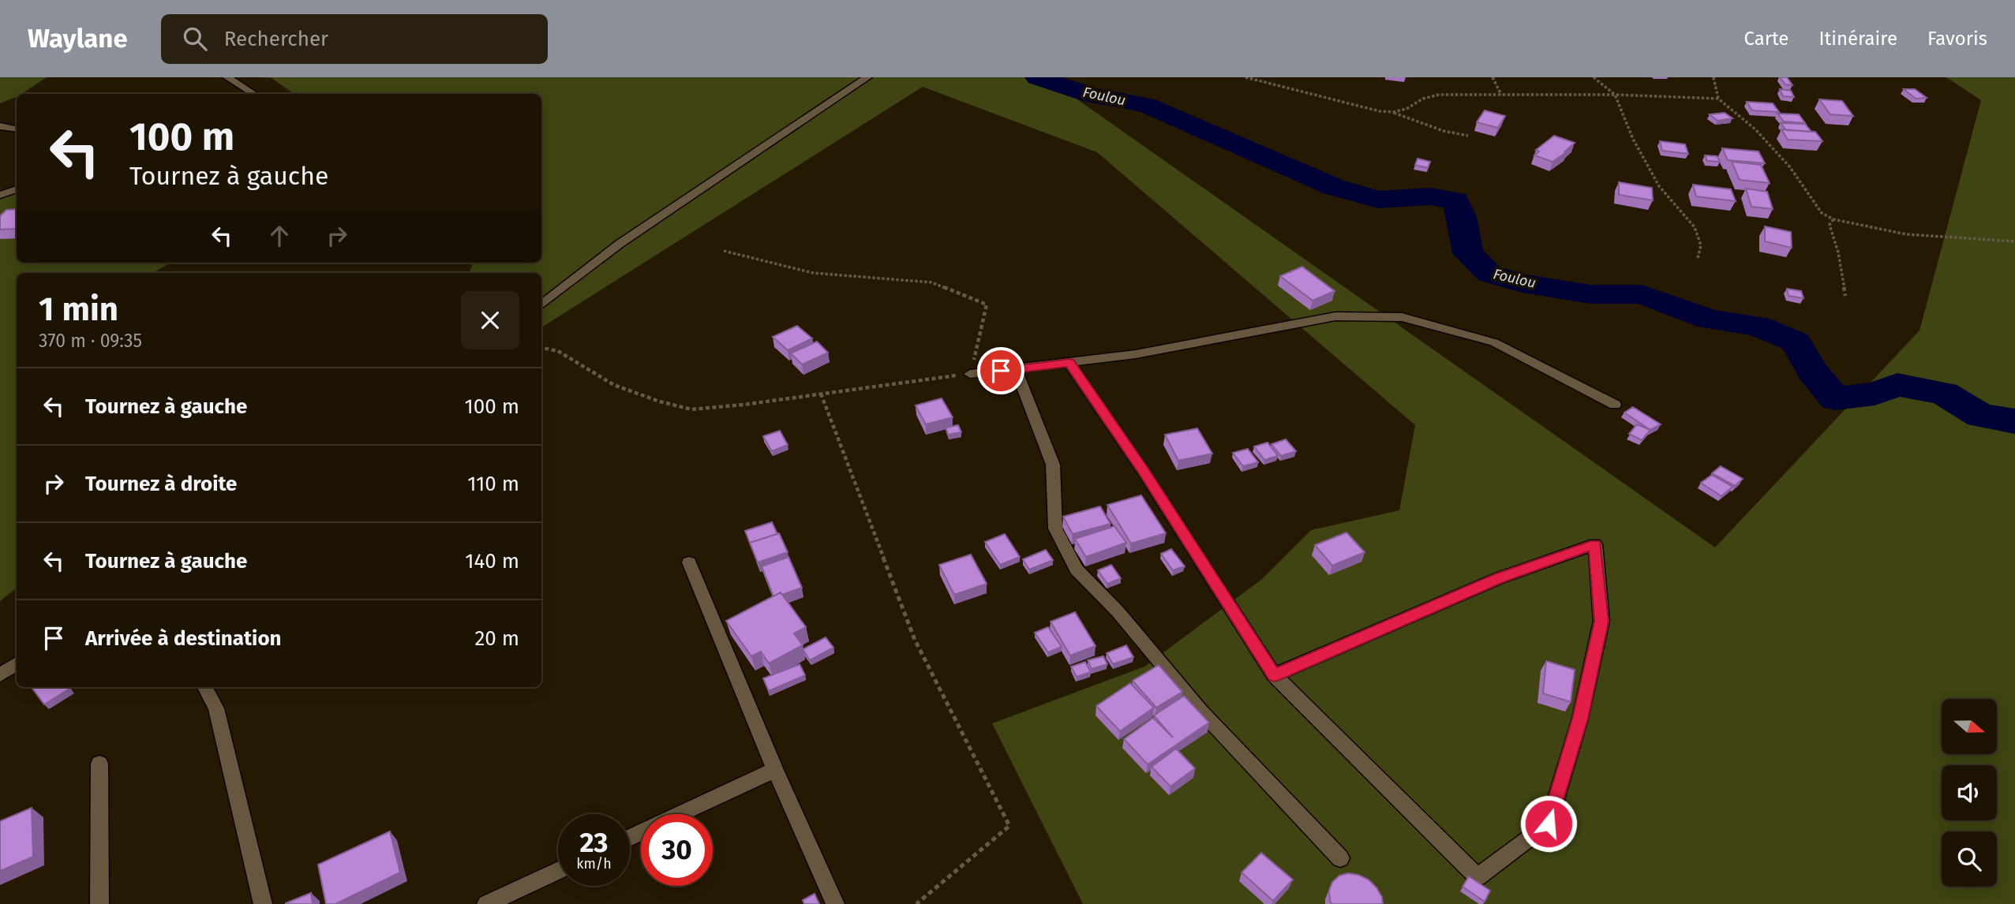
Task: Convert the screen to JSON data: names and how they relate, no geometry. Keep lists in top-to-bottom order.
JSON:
{
  "water": ["Foulou"],
  "north": "right",
  "page": {
    "header": "Waylane",
    "search": "Rechercher",
    "nav": ["Carte", "Itinéraire", "Favoris"],
    "turn": ["100 m", "Tournez à gauche"],
    "heading": ["1 min", "370 m · 09:35"],
    "list": [
      {
        "name": "Tournez à gauche",
        "value": "100 m"
      },
      {
        "name": "Tournez à droite",
        "value": "110 m"
      },
      {
        "name": "Tournez à gauche",
        "value": "140 m"
      },
      {
        "name": "Arrivée à destination",
        "value": "20 m"
      }
    ],
    "speed": "23 km/h",
    "limit": "30"
  }
}
